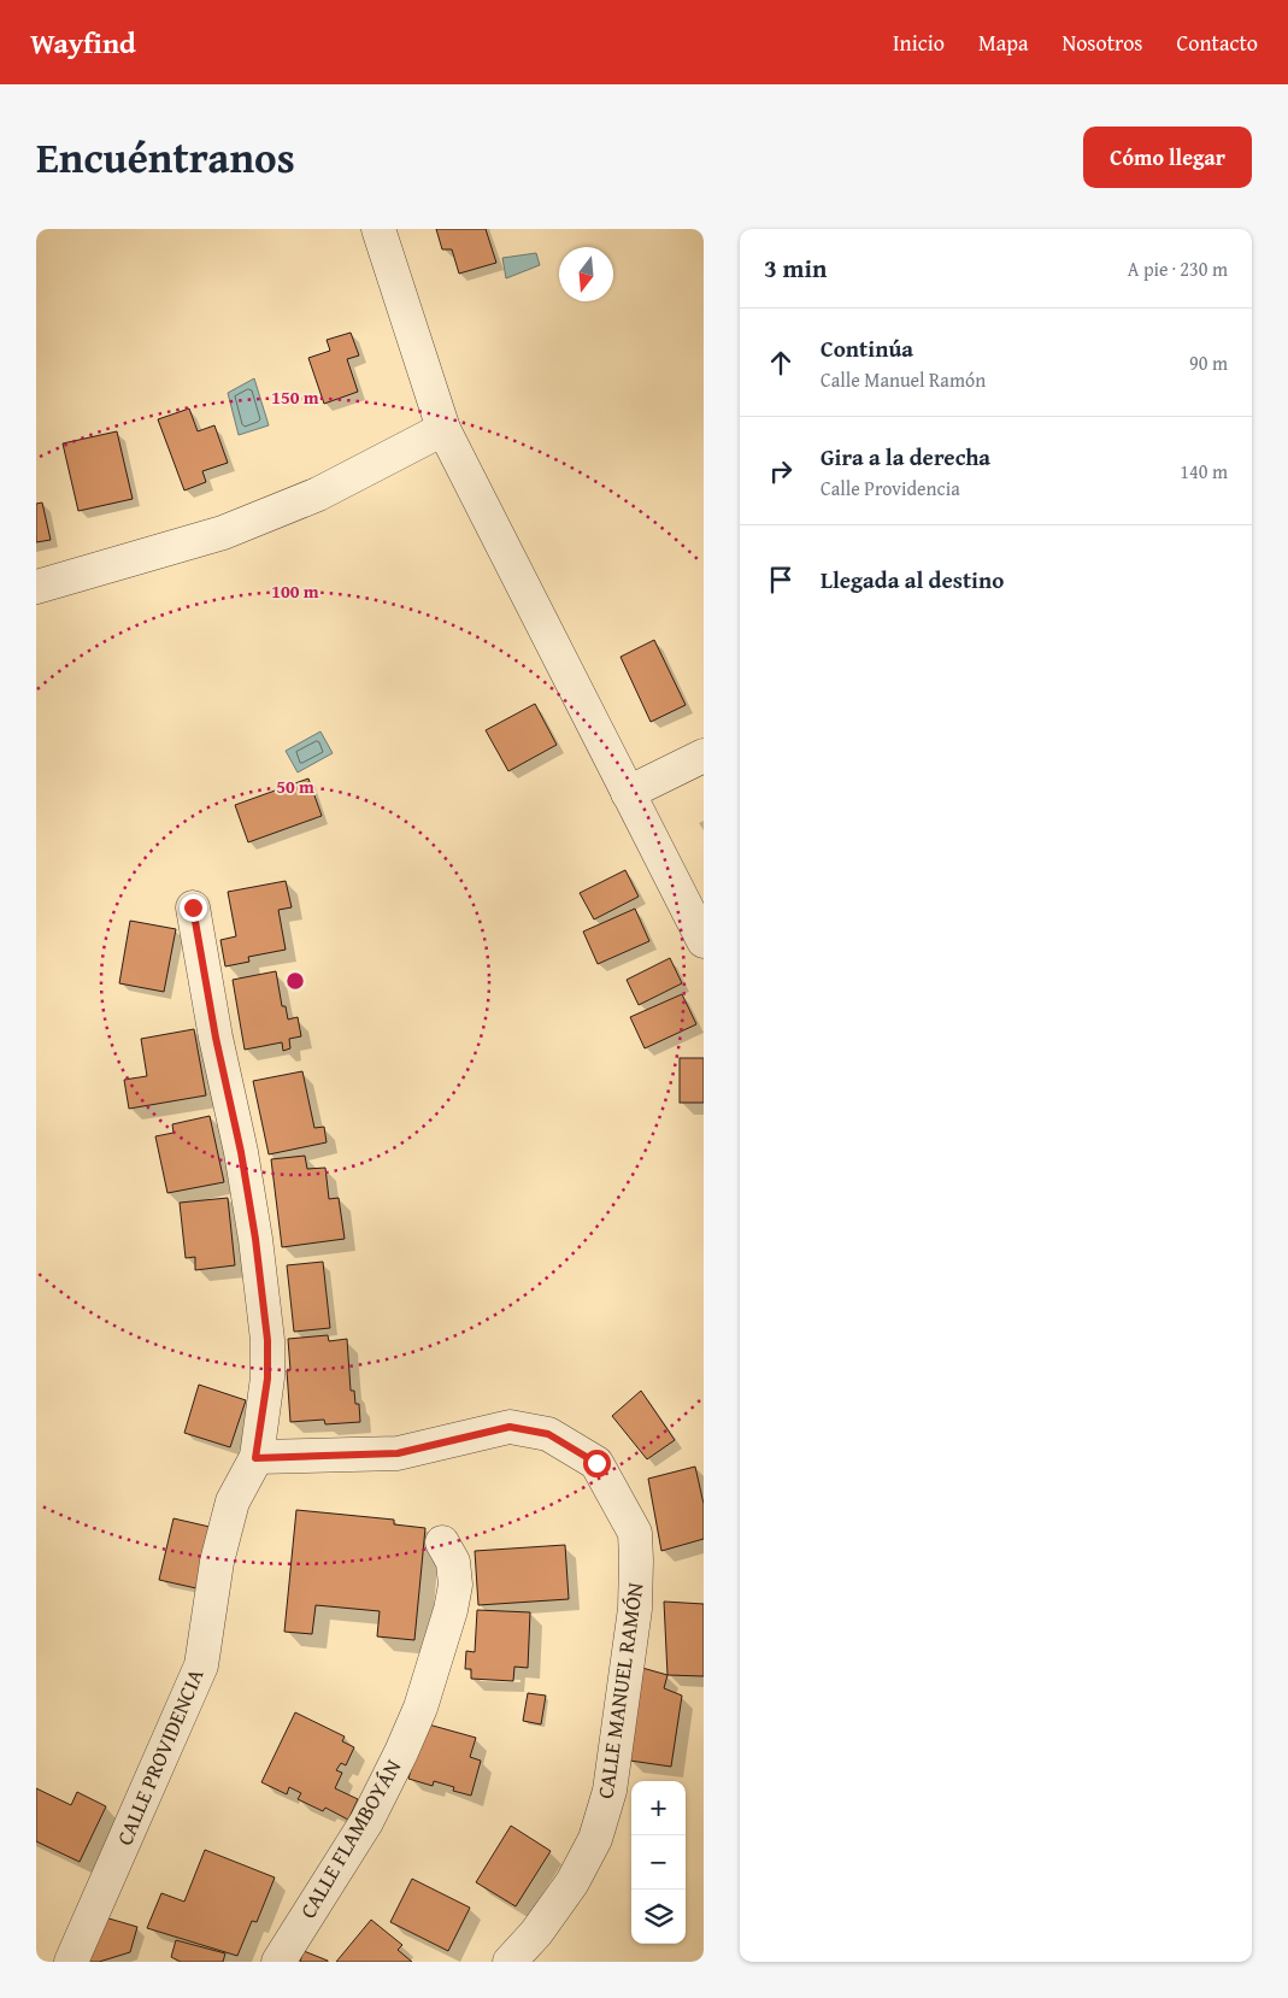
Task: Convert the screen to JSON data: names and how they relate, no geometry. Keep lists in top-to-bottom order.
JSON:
{
  "streets": {
    "street": ["CALLE MANUEL RAMÓN", "CALLE PROVIDENCIA", "CALLE FLAMBOYÁN"]
  },
  "crossings": [
    ["CALLE MANUEL RAMÓN", "CALLE PROVIDENCIA"]
  ],
  "north": "bottom",
  "page": {
    "header": "Wayfind",
    "nav": [
      "Inicio",
      "Mapa",
      "Nosotros",
      "Contacto"
    ],
    "title": "Encuéntranos",
    "buttons": "Cómo llegar",
    "heading": ["3 min", "A pie · 230 m"],
    "list": [
      ["Continúa", "Calle Manuel Ramón", "90 m"],
      ["Gira a la derecha", "Calle Providencia", "140 m"],
      "Llegada al destino"
    ],
    "map_buttons": ["+", "−"]
  },
  "rings": ["150 m", "100 m", "50 m"]
}
